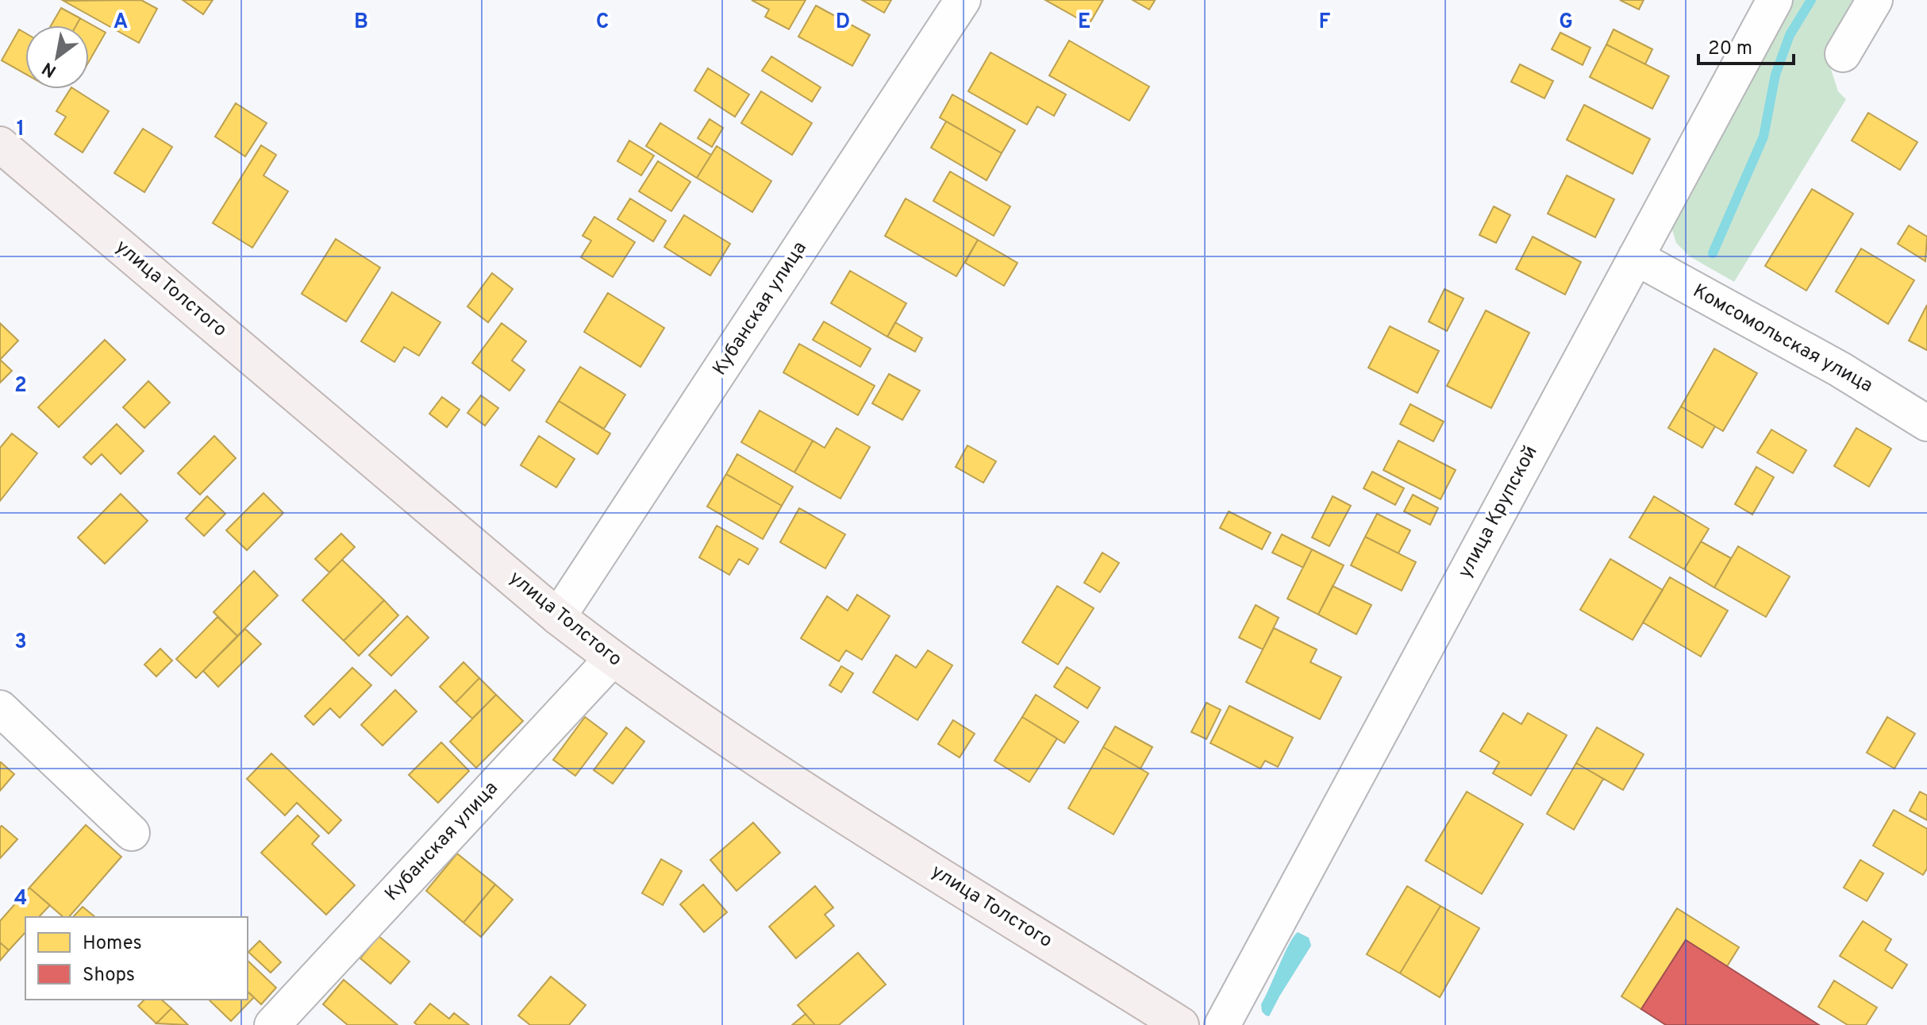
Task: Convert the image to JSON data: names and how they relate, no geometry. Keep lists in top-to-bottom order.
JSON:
{
  "streets": {
    "main road": ["улица Толстого"],
    "street": ["Кубанская улица", "Комсомольская улица", "улица Крупской"]
  },
  "crossings": [
    ["улица Толстого", "Кубанская улица"],
    ["Комсомольская улица", "улица Крупской"]
  ],
  "legend": ["Homes", "Shops"],
  "scale_bar": "20 m",
  "north": "bottom left",
  "grid": {
    "columns": [
      "A",
      "B",
      "C",
      "D",
      "E",
      "F",
      "G"
    ],
    "rows": [
      "1",
      "2",
      "3",
      "4"
    ]
  }
}
